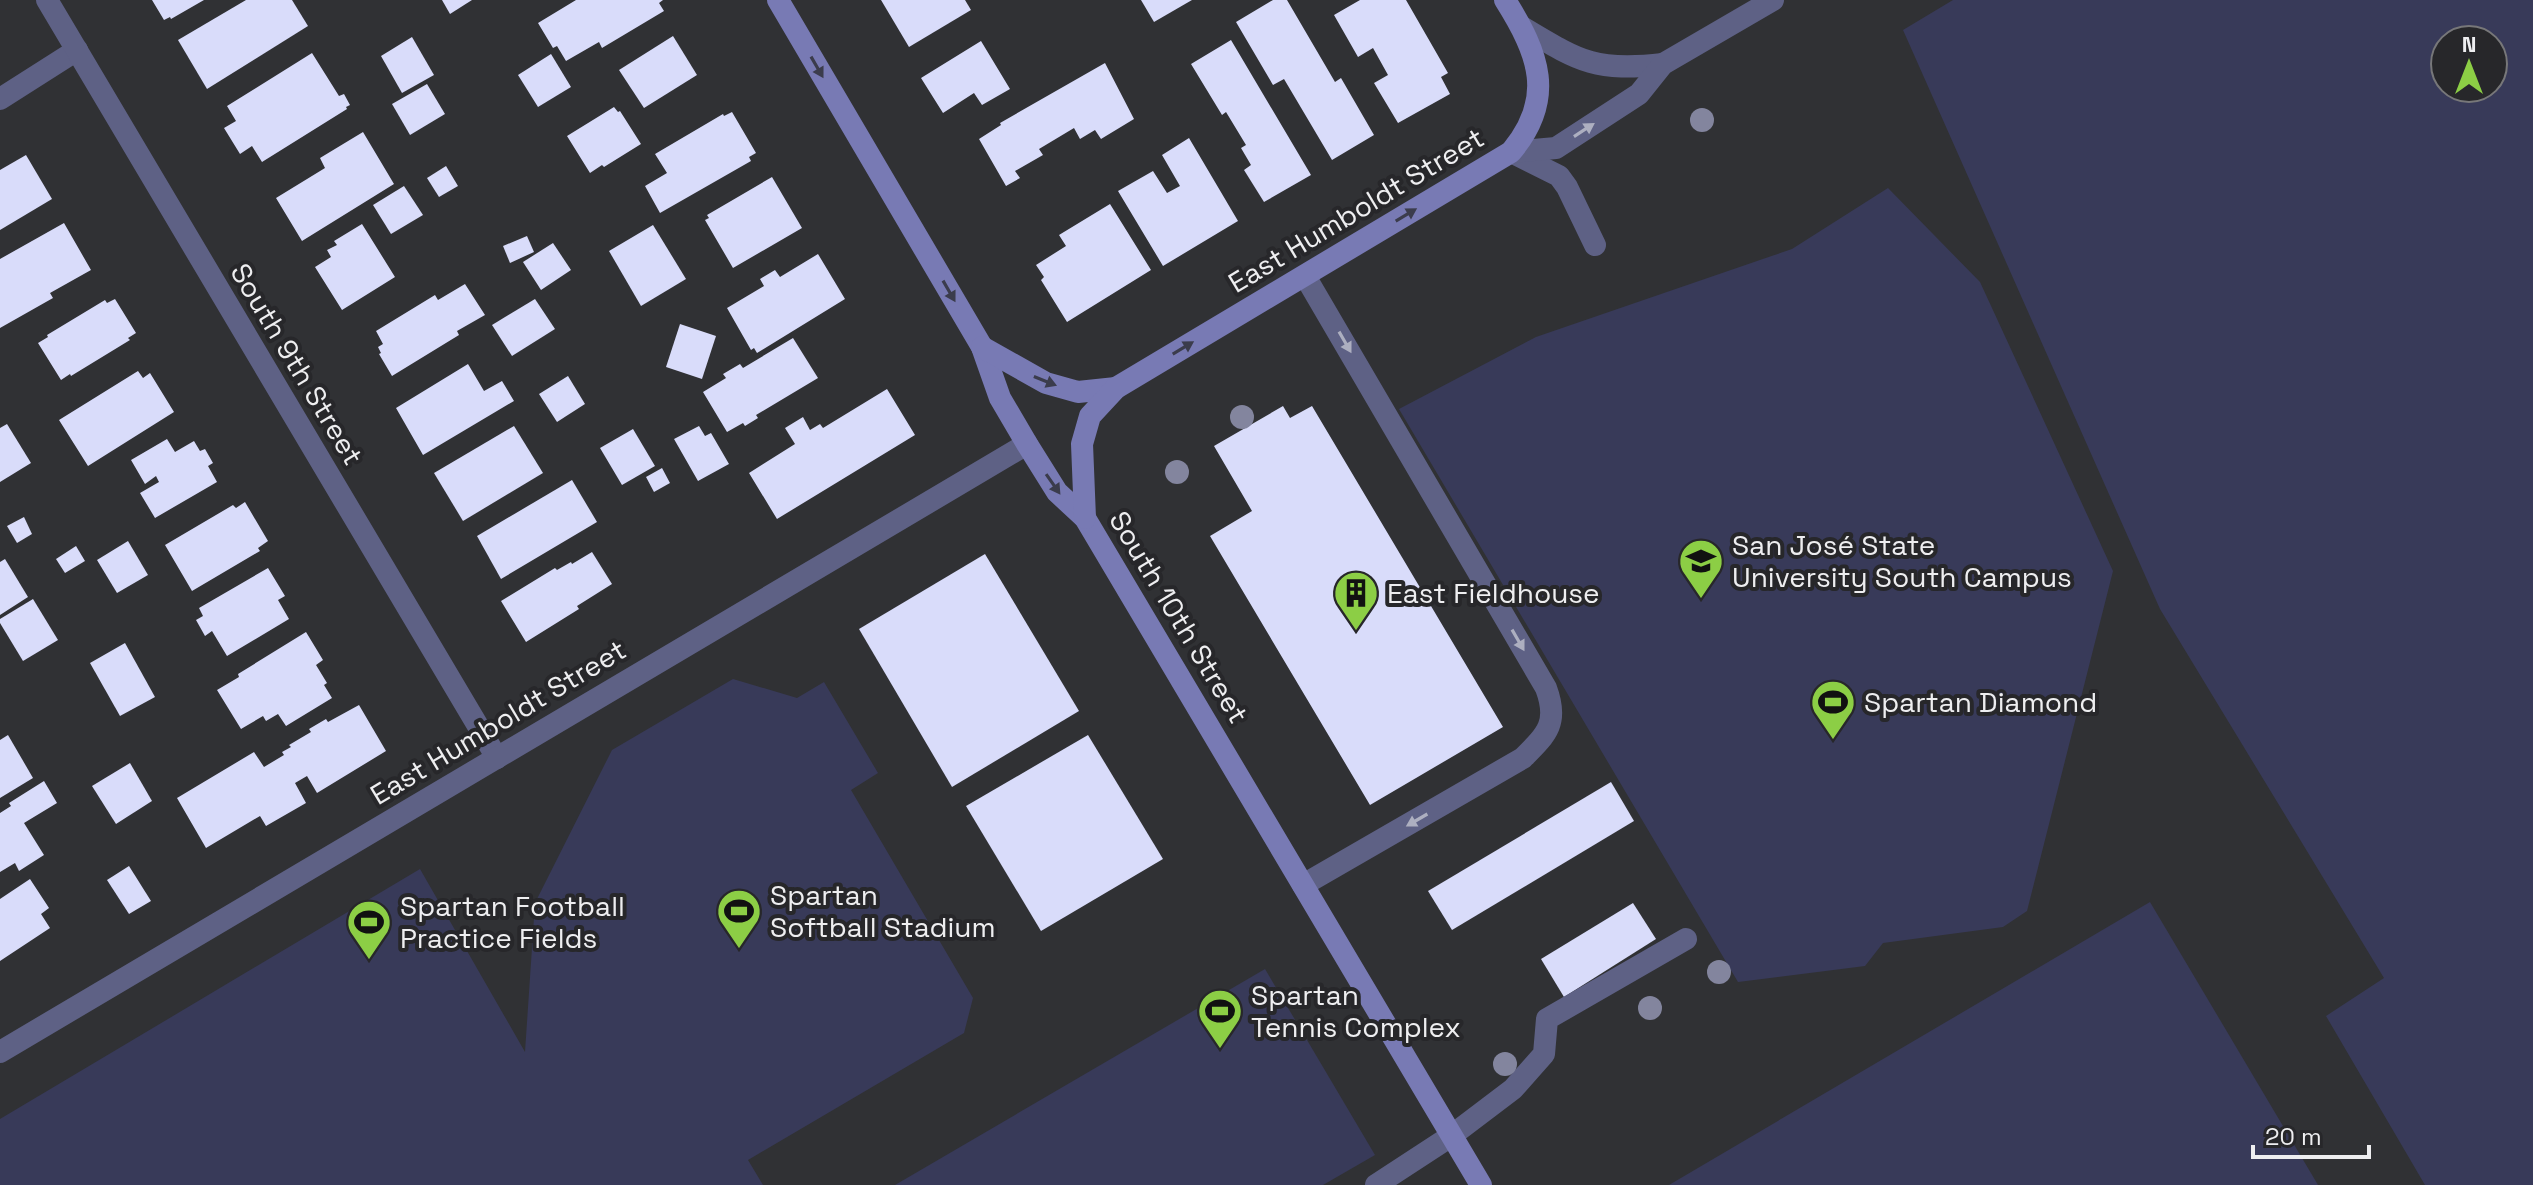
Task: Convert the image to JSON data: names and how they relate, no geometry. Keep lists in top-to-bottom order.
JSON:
{
  "streets": {
    "main road": ["East Humboldt Street", "South 10th Street"],
    "street": ["South 9th Street"]
  },
  "crossings": [
    ["East Humboldt Street", "South 9th Street"],
    ["East Humboldt Street", "South 10th Street"]
  ],
  "one_way": ["South 10th Street"],
  "places": {
    "school or university": ["San José State University South Campus"],
    "building": ["East Fieldhouse"],
    "sports": [
      "Spartan Diamond",
      "Spartan Softball Stadium",
      "Spartan Football Practice Fields",
      "Spartan Tennis Complex"
    ]
  },
  "scale_bar": "20 m",
  "north": "top"
}
